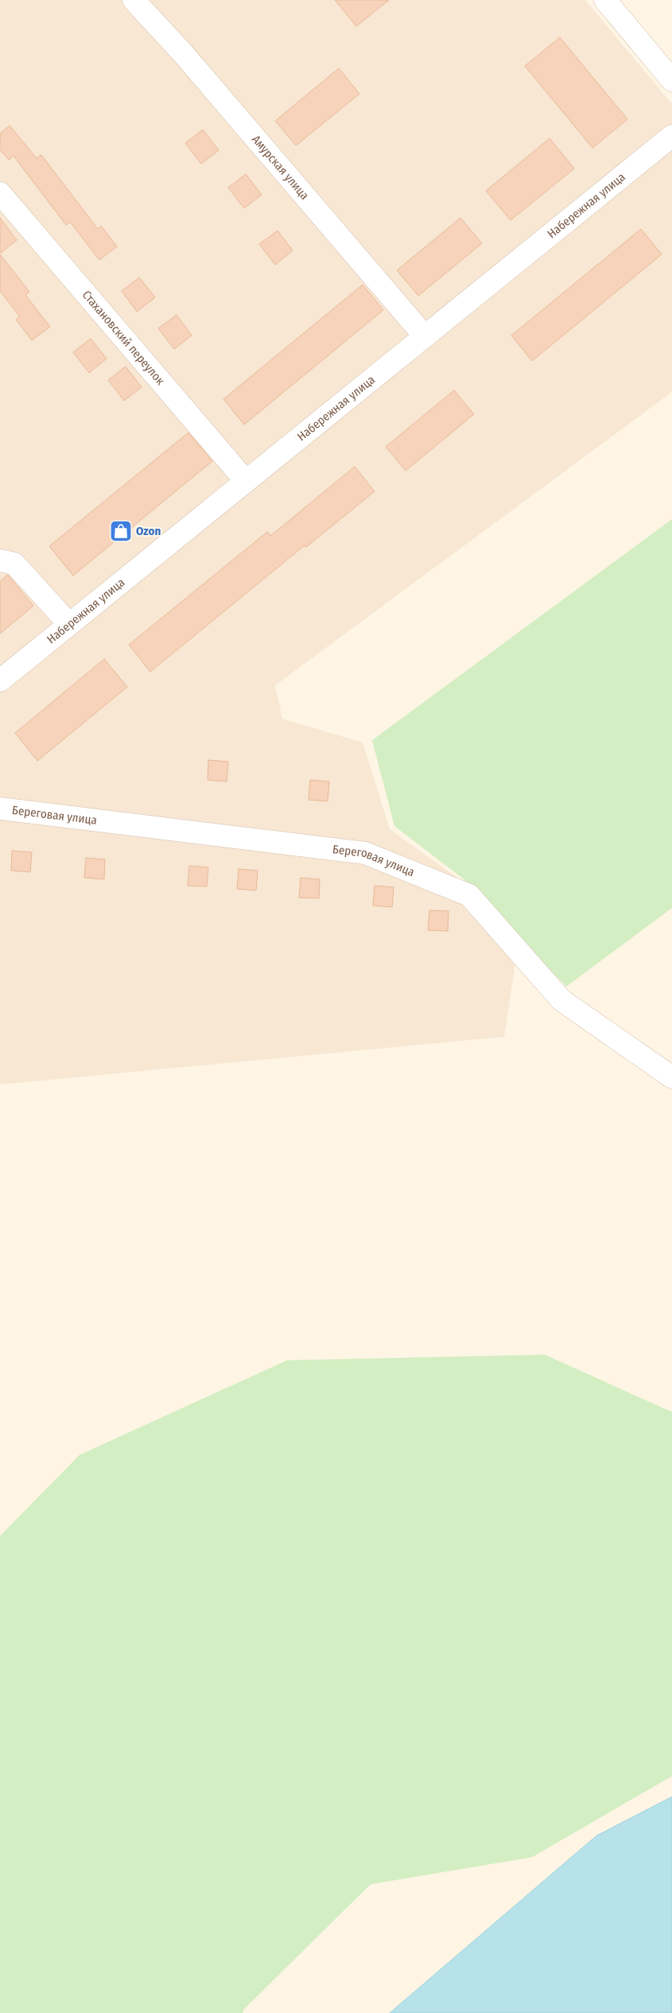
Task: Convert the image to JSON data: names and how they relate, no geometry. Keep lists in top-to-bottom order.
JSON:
{
  "streets": {
    "street": [
      "Амурская улица",
      "Набережная улица",
      "Стахановский переулок",
      "Береговая улица"
    ]
  },
  "crossings": [
    ["Амурская улица", "Набережная улица"],
    ["Набережная улица", "Стахановский переулок"]
  ],
  "places": {
    "shop": ["Ozon"]
  }
}
